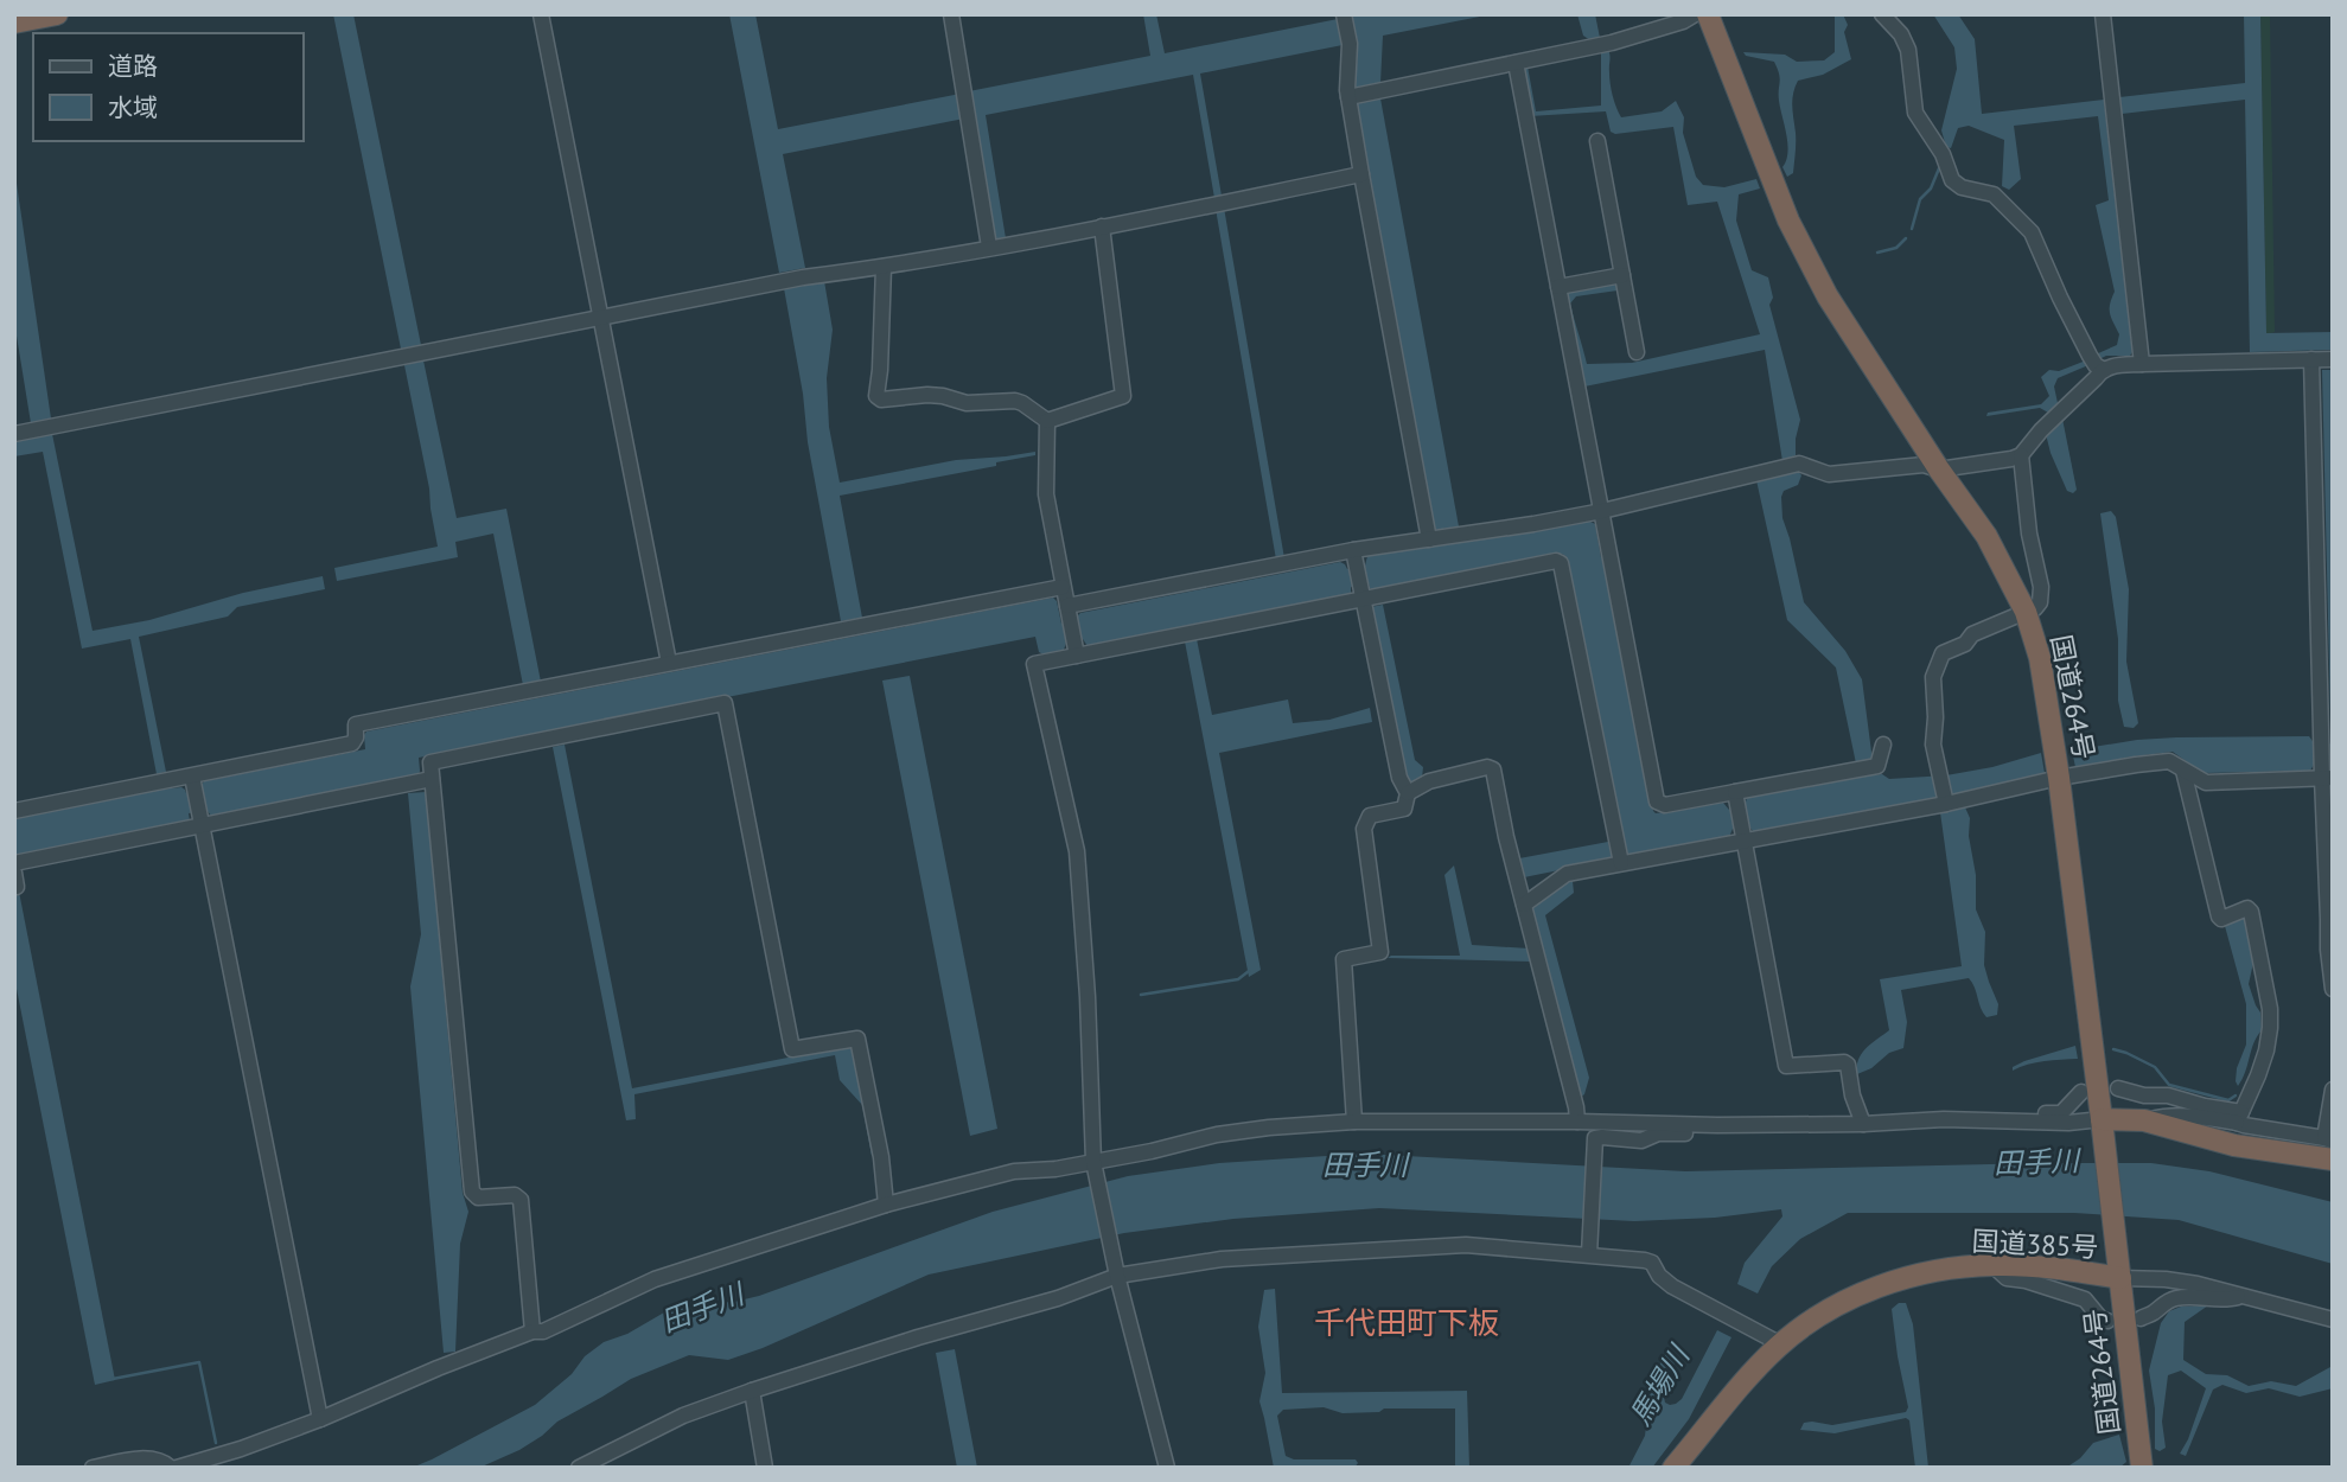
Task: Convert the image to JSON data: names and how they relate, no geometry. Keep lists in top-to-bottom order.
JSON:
{
  "streets": {
    "highway": ["国道264号", "国道385号"]
  },
  "crossings": [
    ["国道264号", "国道385号"]
  ],
  "districts": ["千代田町下板"],
  "water": ["田手川", "馬場川"],
  "legend": ["道路", "水域"]
}
